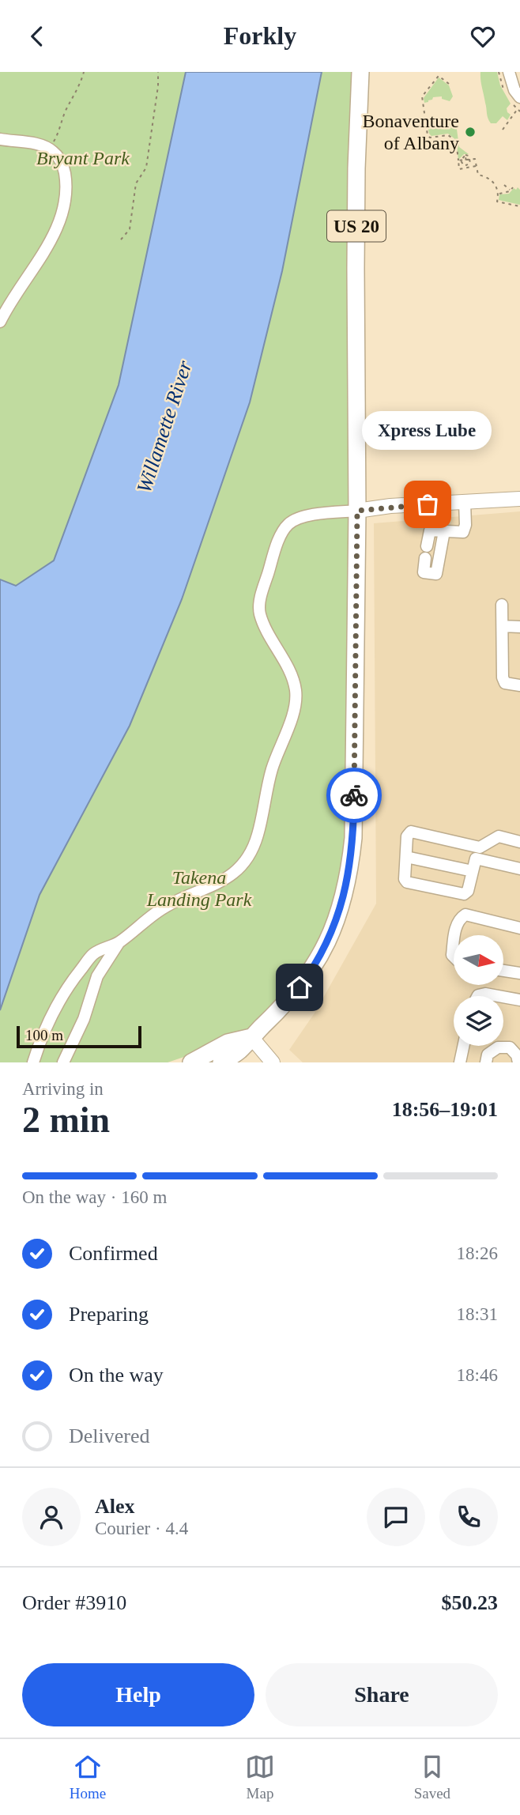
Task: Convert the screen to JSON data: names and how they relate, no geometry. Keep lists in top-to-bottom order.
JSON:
{
  "streets": {
    "highway": ["US 20"]
  },
  "water": ["Willamette River"],
  "parks": ["Bryant Park", "Takena Landing Park"],
  "places": ["Bonaventure of Albany", "Xpress Lube"],
  "scale_bar": "100 m",
  "north": "right",
  "page": {
    "header": "Forkly",
    "bubble": "Xpress Lube",
    "scale": "100 m",
    "heading": ["2 min", "Arriving in", "18:56–19:01"],
    "panel": [
      "Alex",
      "Courier · 4.4",
      "Order #3910",
      "$50.23"
    ],
    "bar": "On the way · 160 m",
    "list": [
      ["Confirmed", "18:26"],
      ["Preparing", "18:31"],
      ["On the way", "18:46"],
      "Delivered"
    ],
    "buttons": ["Help", "Share"],
    "tabs": ["Home", "Map", "Saved"]
  }
}
